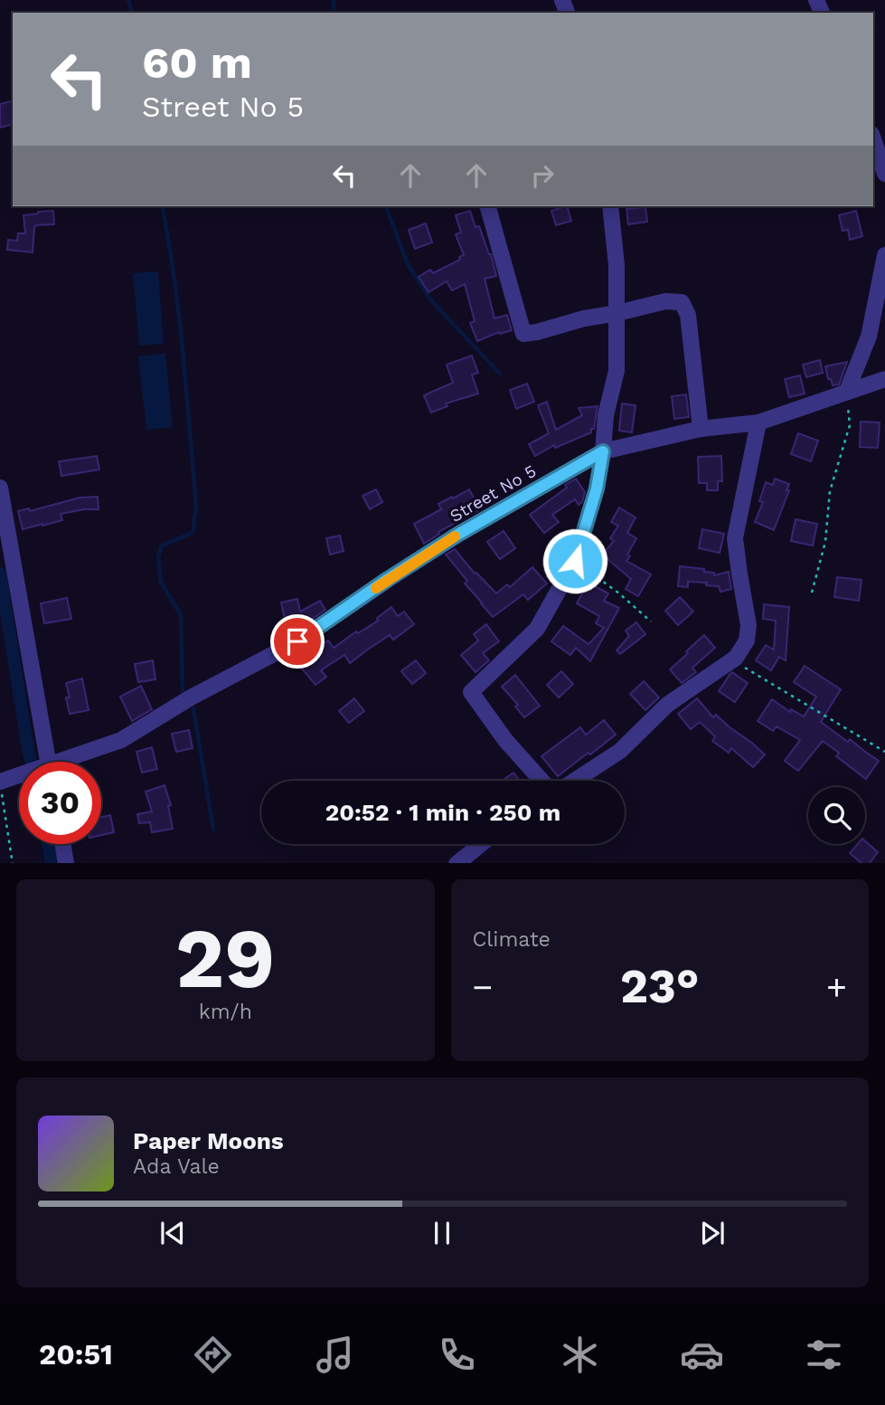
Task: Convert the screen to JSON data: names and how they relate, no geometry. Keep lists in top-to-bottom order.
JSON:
{
  "streets": {
    "street": ["Street No 5"]
  },
  "page": {
    "turn": ["60 m", "Street No 5"],
    "limit": "30",
    "trip": "20:52 · 1 min · 250 m",
    "tile": [
      ["29", "km/h"],
      "Climate"
    ],
    "heat": ["−", "23°", "+"],
    "song": ["Paper Moons", "Ada Vale"],
    "tabs": "20:51"
  }
}
